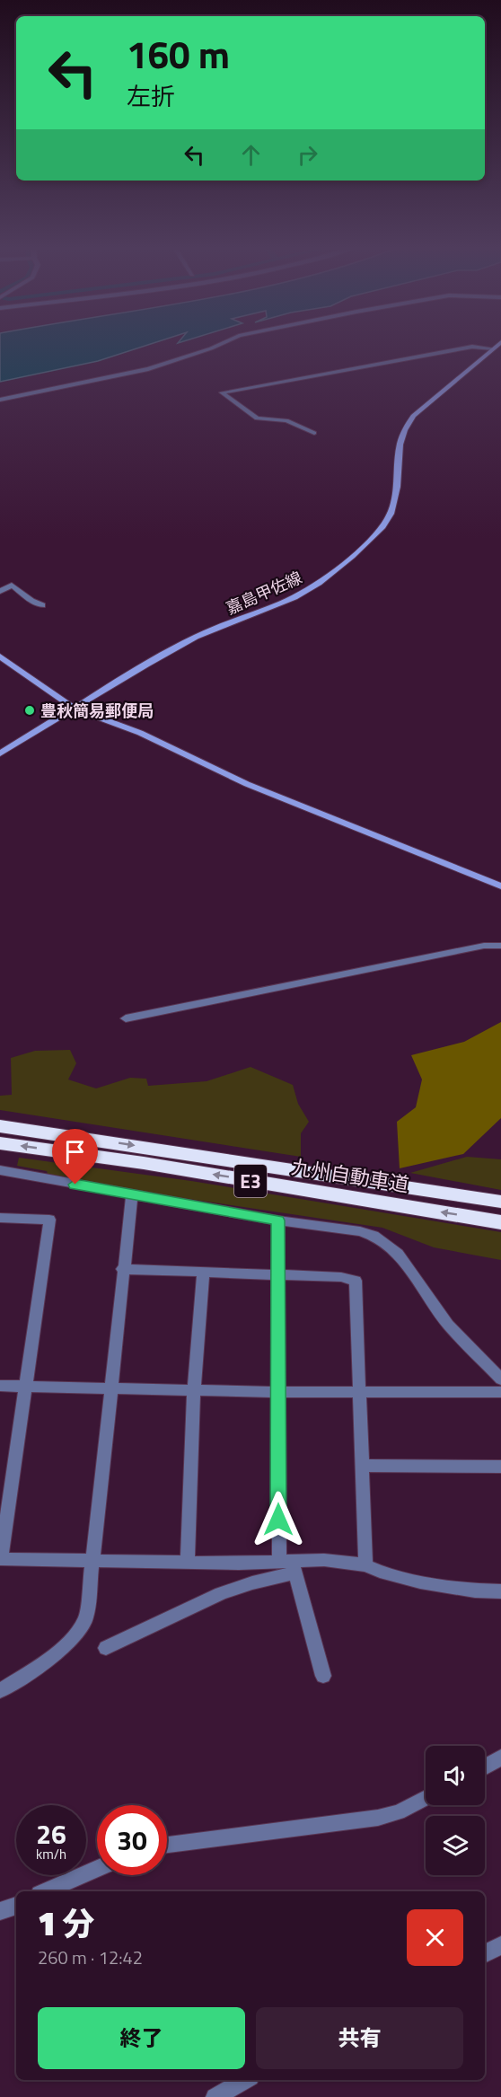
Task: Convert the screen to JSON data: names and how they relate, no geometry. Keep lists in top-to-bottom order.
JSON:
{
  "streets": {
    "highway": ["九州自動車道", "E3"],
    "main road": ["嘉島甲佐線"]
  },
  "places": ["豊秋簡易郵便局"],
  "page": {
    "turn": ["160 m", "左折"],
    "speed": "26 km/h",
    "limit": "30",
    "heading": ["1 分", "260 m · 12:42"],
    "buttons": ["終了", "共有"]
  }
}
